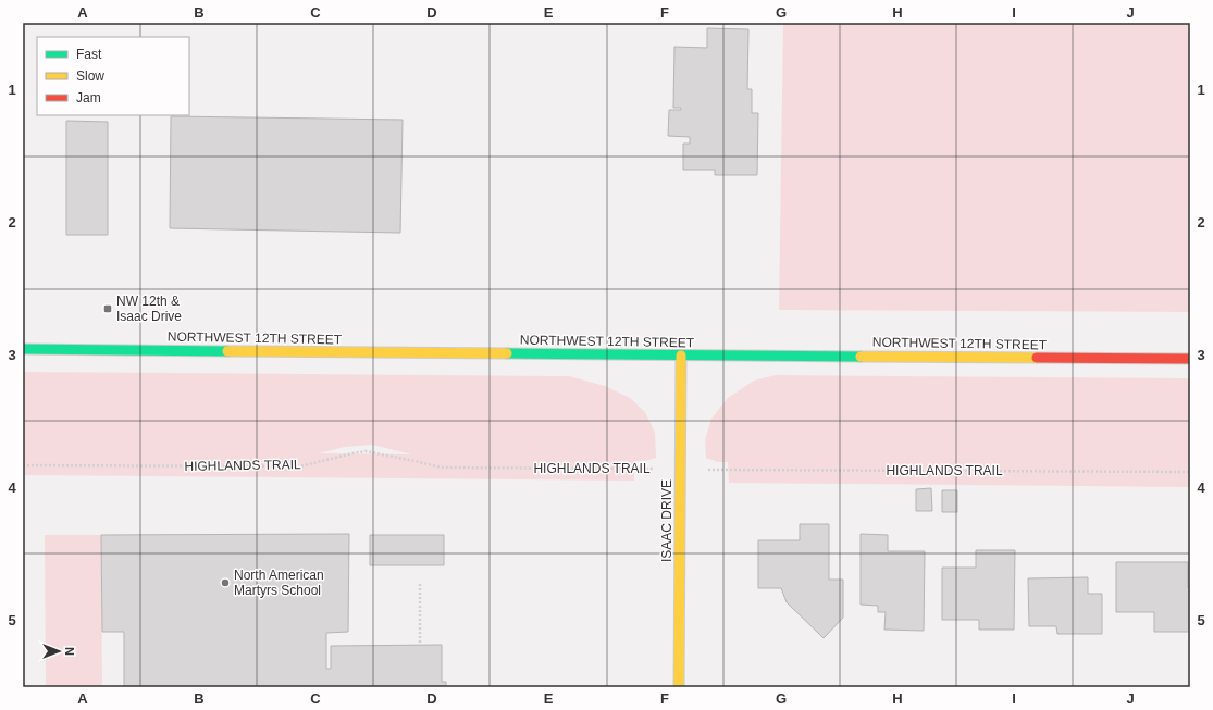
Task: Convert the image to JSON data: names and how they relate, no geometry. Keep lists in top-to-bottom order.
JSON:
{
  "streets": {
    "main road": ["NORTHWEST 12TH STREET", "ISAAC DRIVE"],
    "path": ["HIGHLANDS TRAIL"]
  },
  "crossings": [
    ["NORTHWEST 12TH STREET", "ISAAC DRIVE"],
    ["HIGHLANDS TRAIL", "ISAAC DRIVE"]
  ],
  "places": {
    "transit": ["NW 12th & Isaac Drive"],
    "other": ["North American Martyrs School"]
  },
  "legend": ["Fast", "Slow", "Jam"],
  "north": "right",
  "grid": {
    "columns": [
      "A",
      "B",
      "C",
      "D",
      "E",
      "F",
      "G",
      "H",
      "I",
      "J"
    ],
    "rows": [
      "1",
      "2",
      "3",
      "4",
      "5"
    ]
  }
}
